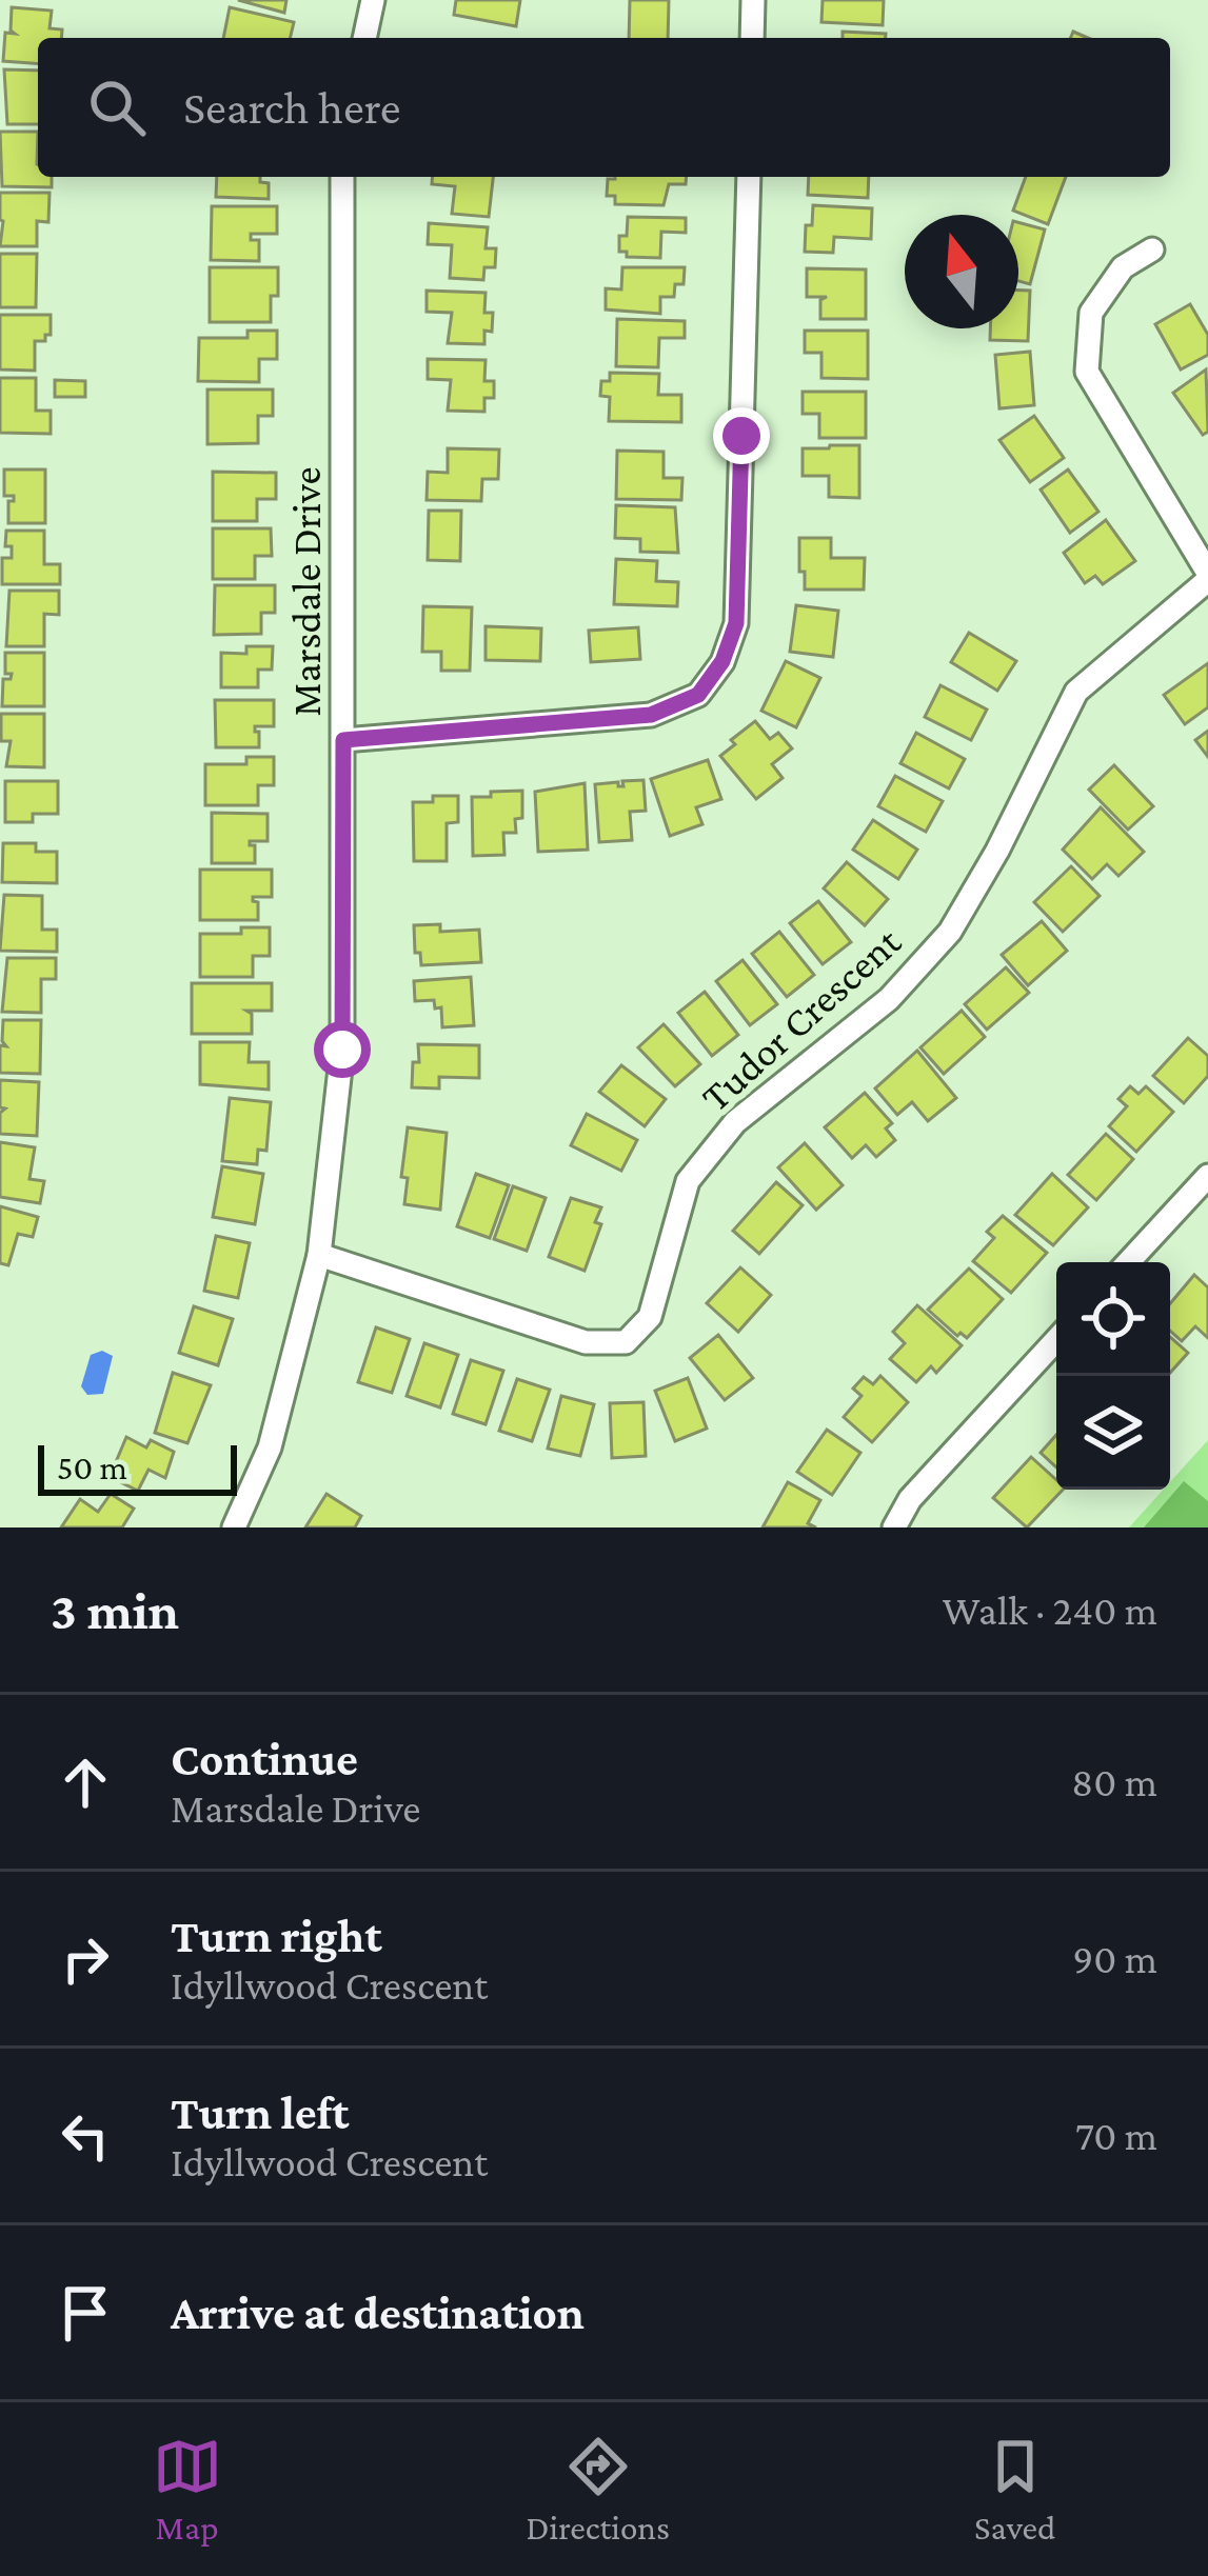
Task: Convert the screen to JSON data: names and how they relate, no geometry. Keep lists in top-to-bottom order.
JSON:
{
  "streets": {
    "street": ["Marsdale Drive", "Tudor Crescent"]
  },
  "crossings": [
    ["Marsdale Drive", "Tudor Crescent"]
  ],
  "scale_bar": "50 m",
  "north": "top",
  "page": {
    "search": "Search here",
    "scale": "50 m",
    "heading": ["3 min", "Walk · 240 m"],
    "list": [
      ["Continue", "Marsdale Drive", "80 m"],
      ["Turn right", "Idyllwood Crescent", "90 m"],
      ["Turn left", "Idyllwood Crescent", "70 m"],
      "Arrive at destination"
    ],
    "nav": ["Map", "Directions", "Saved"]
  }
}
